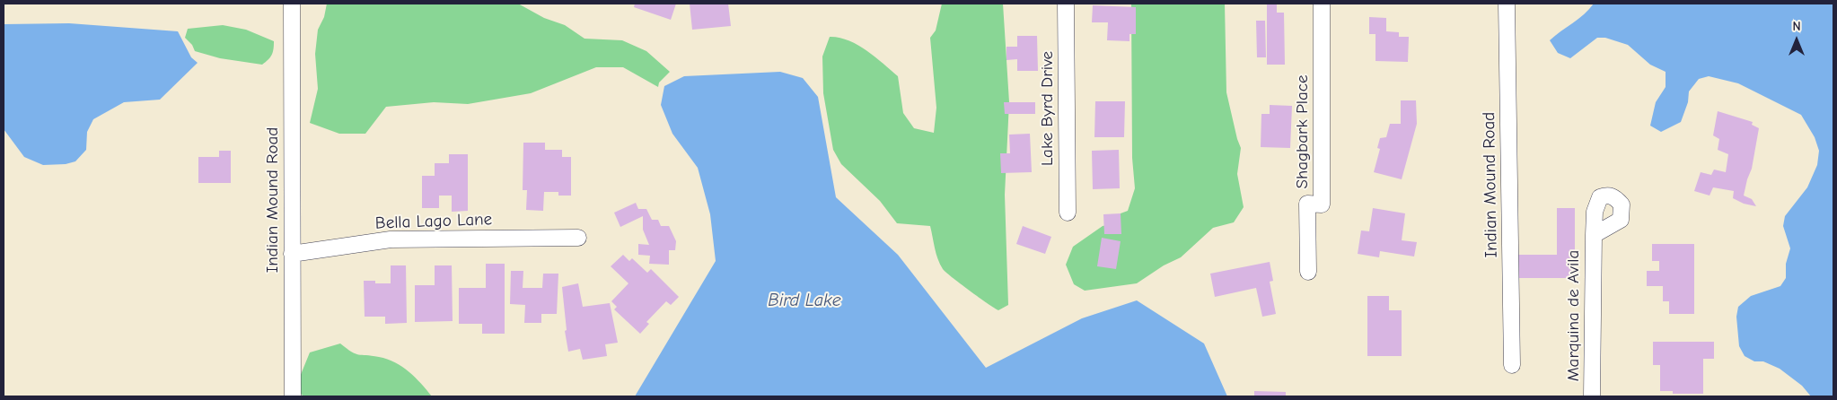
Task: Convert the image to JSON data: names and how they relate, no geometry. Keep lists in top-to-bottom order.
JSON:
{
  "streets": {
    "street": [
      "Lake Byrd Drive",
      "Shagbark Place",
      "Indian Mound Road",
      "Bella Lago Lane",
      "Marquina de Avila"
    ]
  },
  "crossings": [
    ["Indian Mound Road", "Bella Lago Lane"]
  ],
  "water": ["Bird Lake"],
  "north": "top"
}
